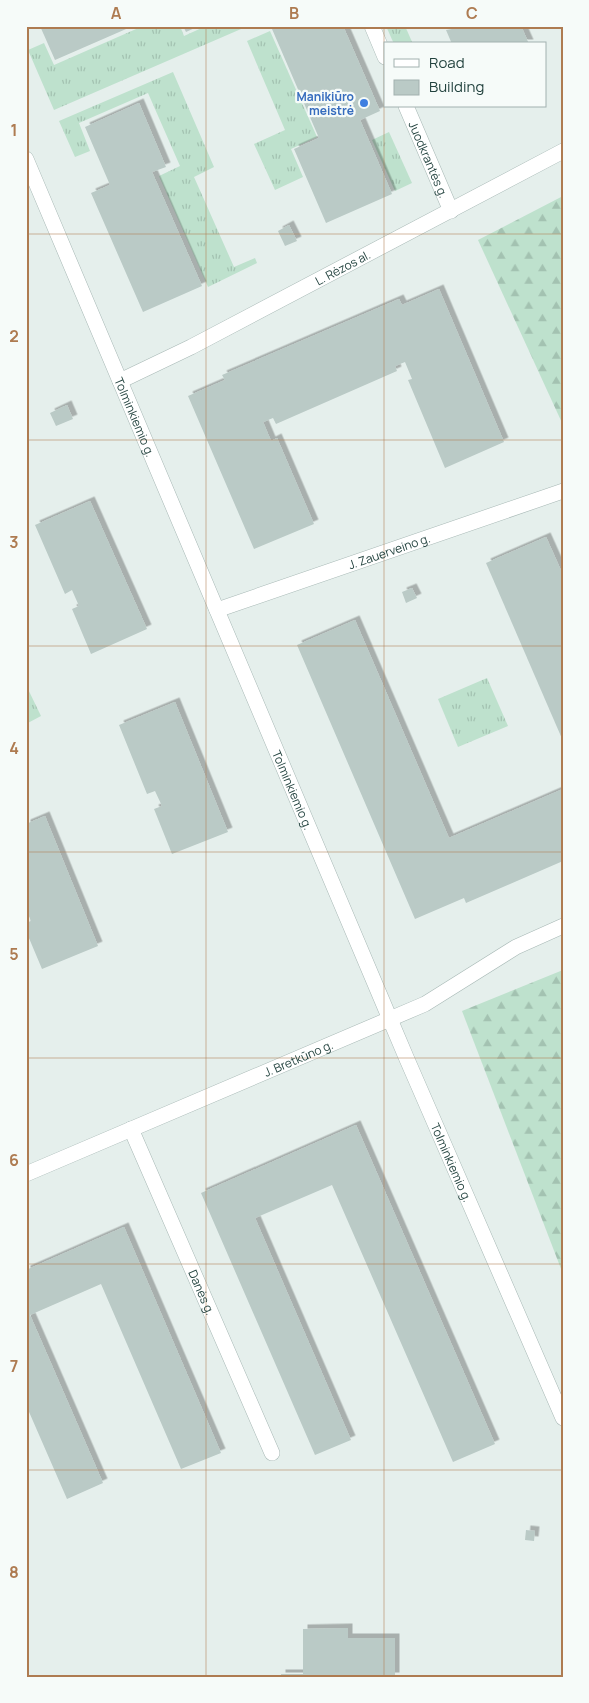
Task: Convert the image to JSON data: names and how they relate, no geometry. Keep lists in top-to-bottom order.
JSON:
{
  "streets": {
    "street": [
      "Juodkrantės g.",
      "L. Rėzos al.",
      "Tolminkiemio g.",
      "J. Zauerveino g.",
      "J. Bretkūno g.",
      "Danės g."
    ]
  },
  "crossings": [
    ["Juodkrantės g.", "L. Rėzos al."],
    ["L. Rėzos al.", "Tolminkiemio g."],
    ["Tolminkiemio g.", "J. Zauerveino g."],
    ["Tolminkiemio g.", "J. Bretkūno g."],
    ["J. Bretkūno g.", "Danės g."]
  ],
  "places": ["Manikiūro meistrė"],
  "legend": ["Road", "Building"],
  "grid": {
    "columns": ["A", "B", "C"],
    "rows": [
      "1",
      "2",
      "3",
      "4",
      "5",
      "6",
      "7",
      "8"
    ]
  }
}
